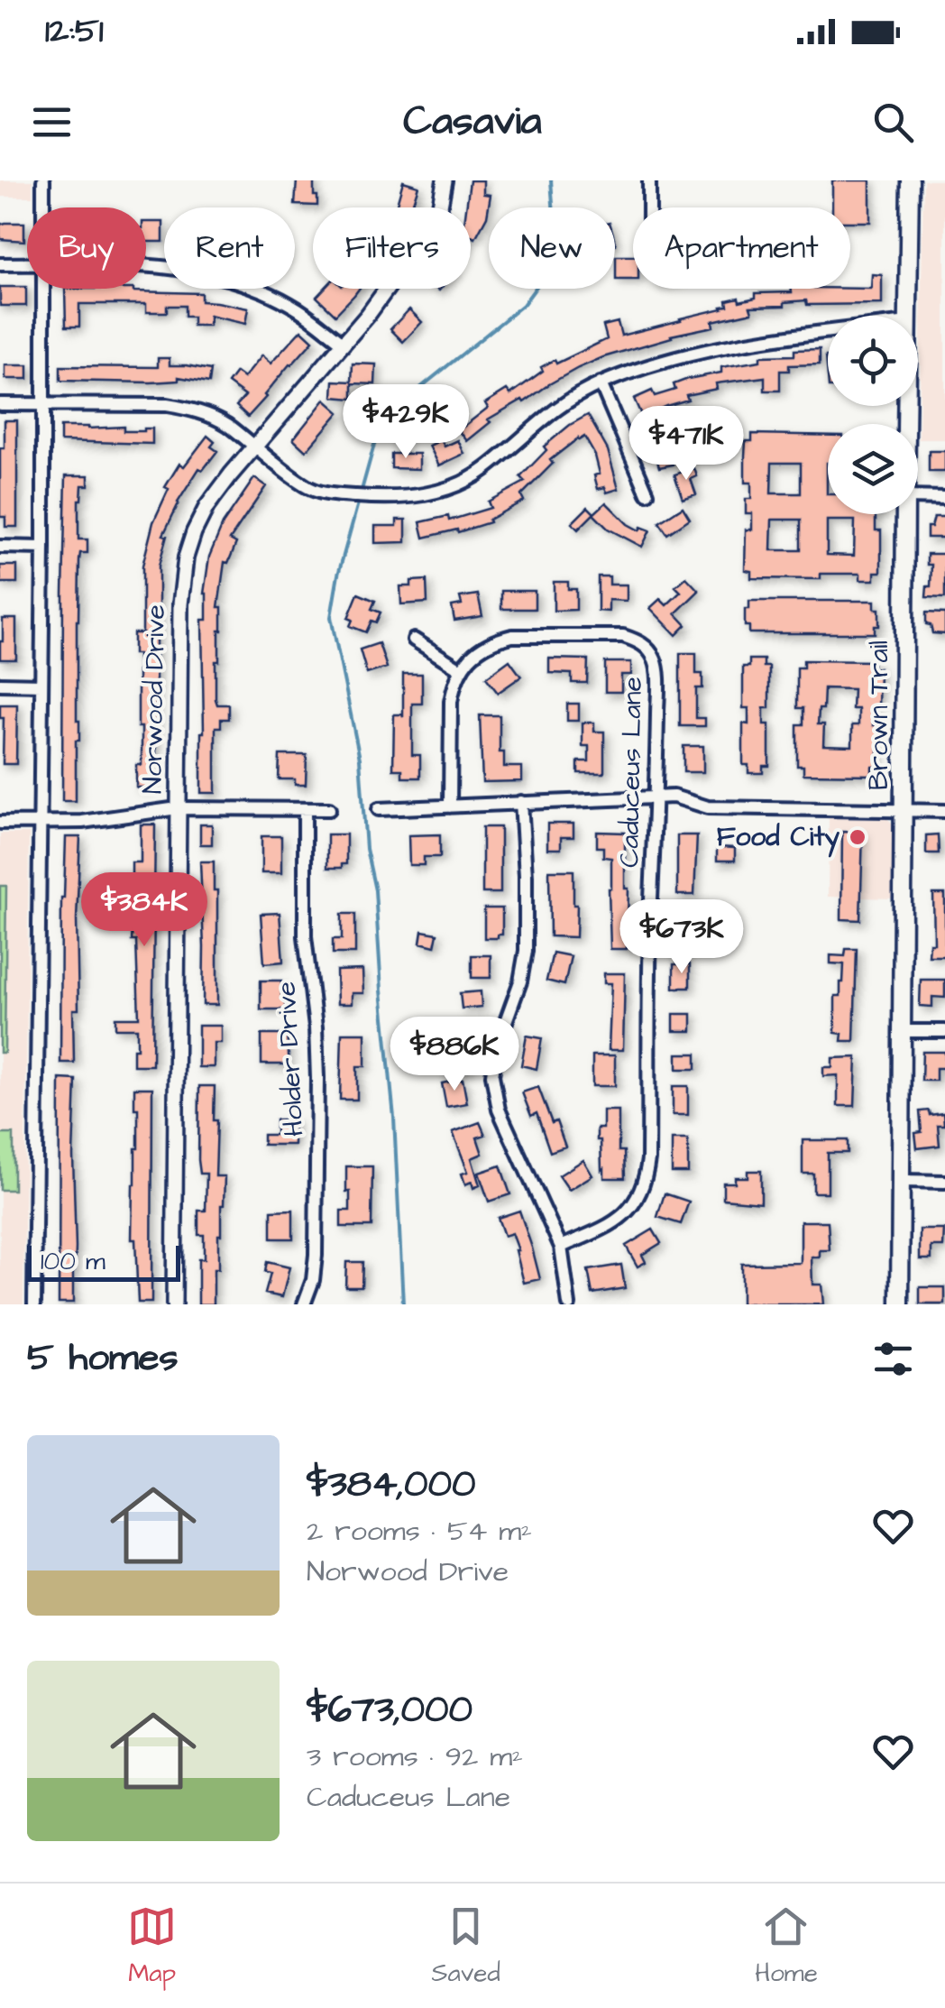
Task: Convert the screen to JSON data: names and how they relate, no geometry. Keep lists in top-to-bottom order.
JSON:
{
  "streets": {
    "main road": ["Brown Trail"],
    "street": ["Norwood Drive", "Caduceus Lane", "Holder Drive"]
  },
  "places": ["Food City"],
  "scale_bar": "100 m",
  "page": {
    "status": "12:51",
    "header": "Casavia",
    "chip": [
      "Buy",
      "Rent",
      "Filters",
      "New",
      "Apartment"
    ],
    "price": [
      "$429K",
      "$471K",
      "$384K",
      "$673K",
      "$886K"
    ],
    "scale": "100 m",
    "heading": "5 homes",
    "list": [
      {
        "name": "$384,000",
        "note": "2 rooms · 54 m² · Norwood Drive"
      },
      {
        "name": "$673,000",
        "note": "3 rooms · 92 m² · Caduceus Lane"
      }
    ],
    "tabs": ["Map", "Saved", "Home"]
  }
}
